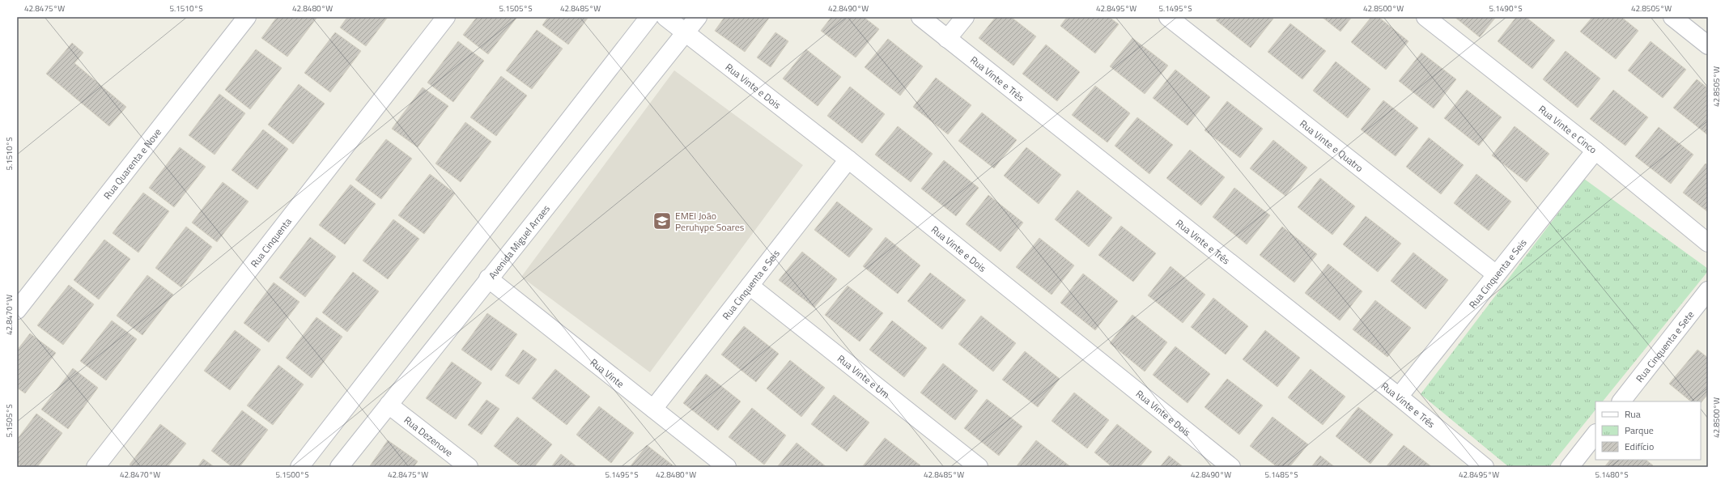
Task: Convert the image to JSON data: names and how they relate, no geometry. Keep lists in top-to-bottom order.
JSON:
{
  "streets": {
    "street": [
      "Rua Vinte e Três",
      "Rua Vinte e Dois",
      "Rua Vinte e Cinco",
      "Rua Vinte e Quatro",
      "Rua Quarenta e Nove",
      "Avenida Miguel Arraes",
      "Rua Cinquenta",
      "Rua Cinquenta e Seis",
      "Rua Cinquenta e Sete",
      "Rua Vinte",
      "Rua Vinte e Um",
      "Rua Dezenove"
    ]
  },
  "crossings": [
    ["Rua Vinte e Três", "Rua Cinquenta e Seis"],
    ["Rua Vinte e Dois", "Avenida Miguel Arraes"],
    ["Rua Vinte e Dois", "Rua Cinquenta e Seis"],
    ["Rua Vinte e Cinco", "Rua Cinquenta e Seis"],
    ["Rua Vinte e Quatro", "Rua Cinquenta e Seis"],
    ["Avenida Miguel Arraes", "Rua Vinte"],
    ["Avenida Miguel Arraes", "Rua Dezenove"],
    ["Rua Cinquenta e Seis", "Rua Vinte"],
    ["Rua Cinquenta e Seis", "Rua Vinte e Um"]
  ],
  "places": {
    "school or university": ["EMEI João Peruhype Soares"]
  },
  "legend": ["Rua", "Parque", "Edifício"],
  "coordinates": [
    "42.8475°W",
    "5.1510°S",
    "42.8480°W",
    "5.1505°S",
    "42.8485°W",
    "42.8490°W",
    "42.8495°W",
    "5.1495°S",
    "42.8500°W",
    "5.1490°S",
    "42.8505°W",
    "42.8470°W",
    "5.1500°S",
    "5.1485°S",
    "5.1480°S"
  ]
}
